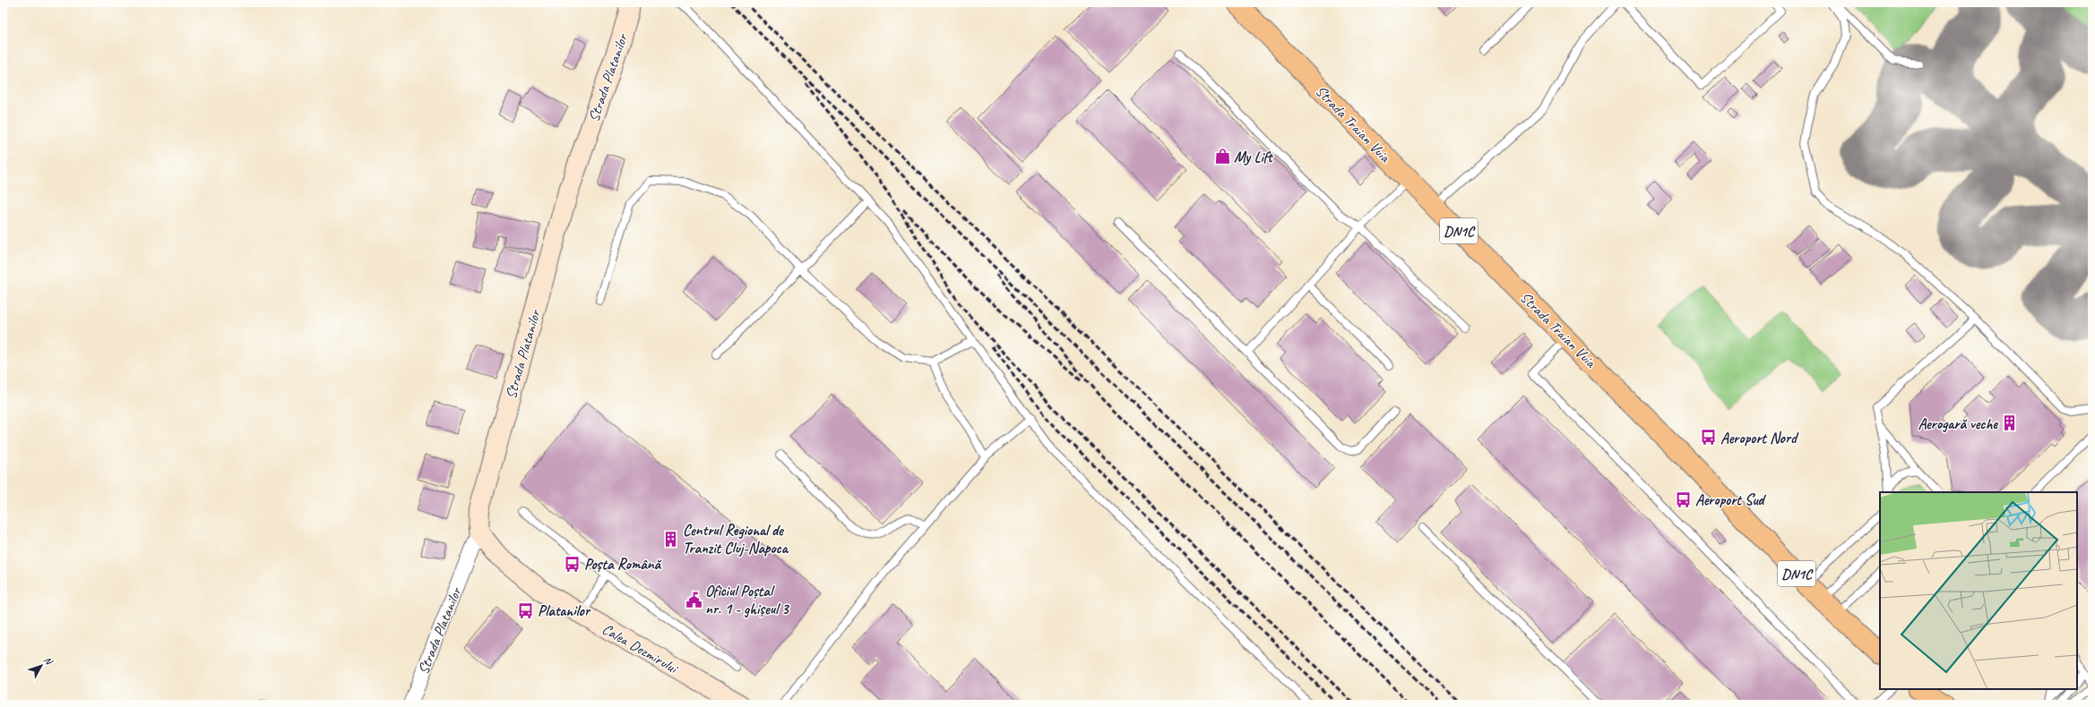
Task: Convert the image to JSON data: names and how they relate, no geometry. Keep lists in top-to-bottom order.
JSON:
{
  "streets": {
    "main road": [
      "Strada Platanilor",
      "Strada Traian Vuia",
      "DN1C",
      "Calea Dezmirului"
    ]
  },
  "crossings": [
    ["Strada Platanilor", "Calea Dezmirului"]
  ],
  "places": {
    "shop": ["My Lift"],
    "building": ["Aerogară veche", "Centrul Regional de Tranzit Cluj-Napoca"],
    "bus stop": [
      "Aeroport Nord",
      "Aeroport Sud",
      "Poșta Română",
      "Platanilor"
    ],
    "public building": ["Oficiul Poștal nr. 1 - ghișeul 3"]
  },
  "north": "top right"
}
